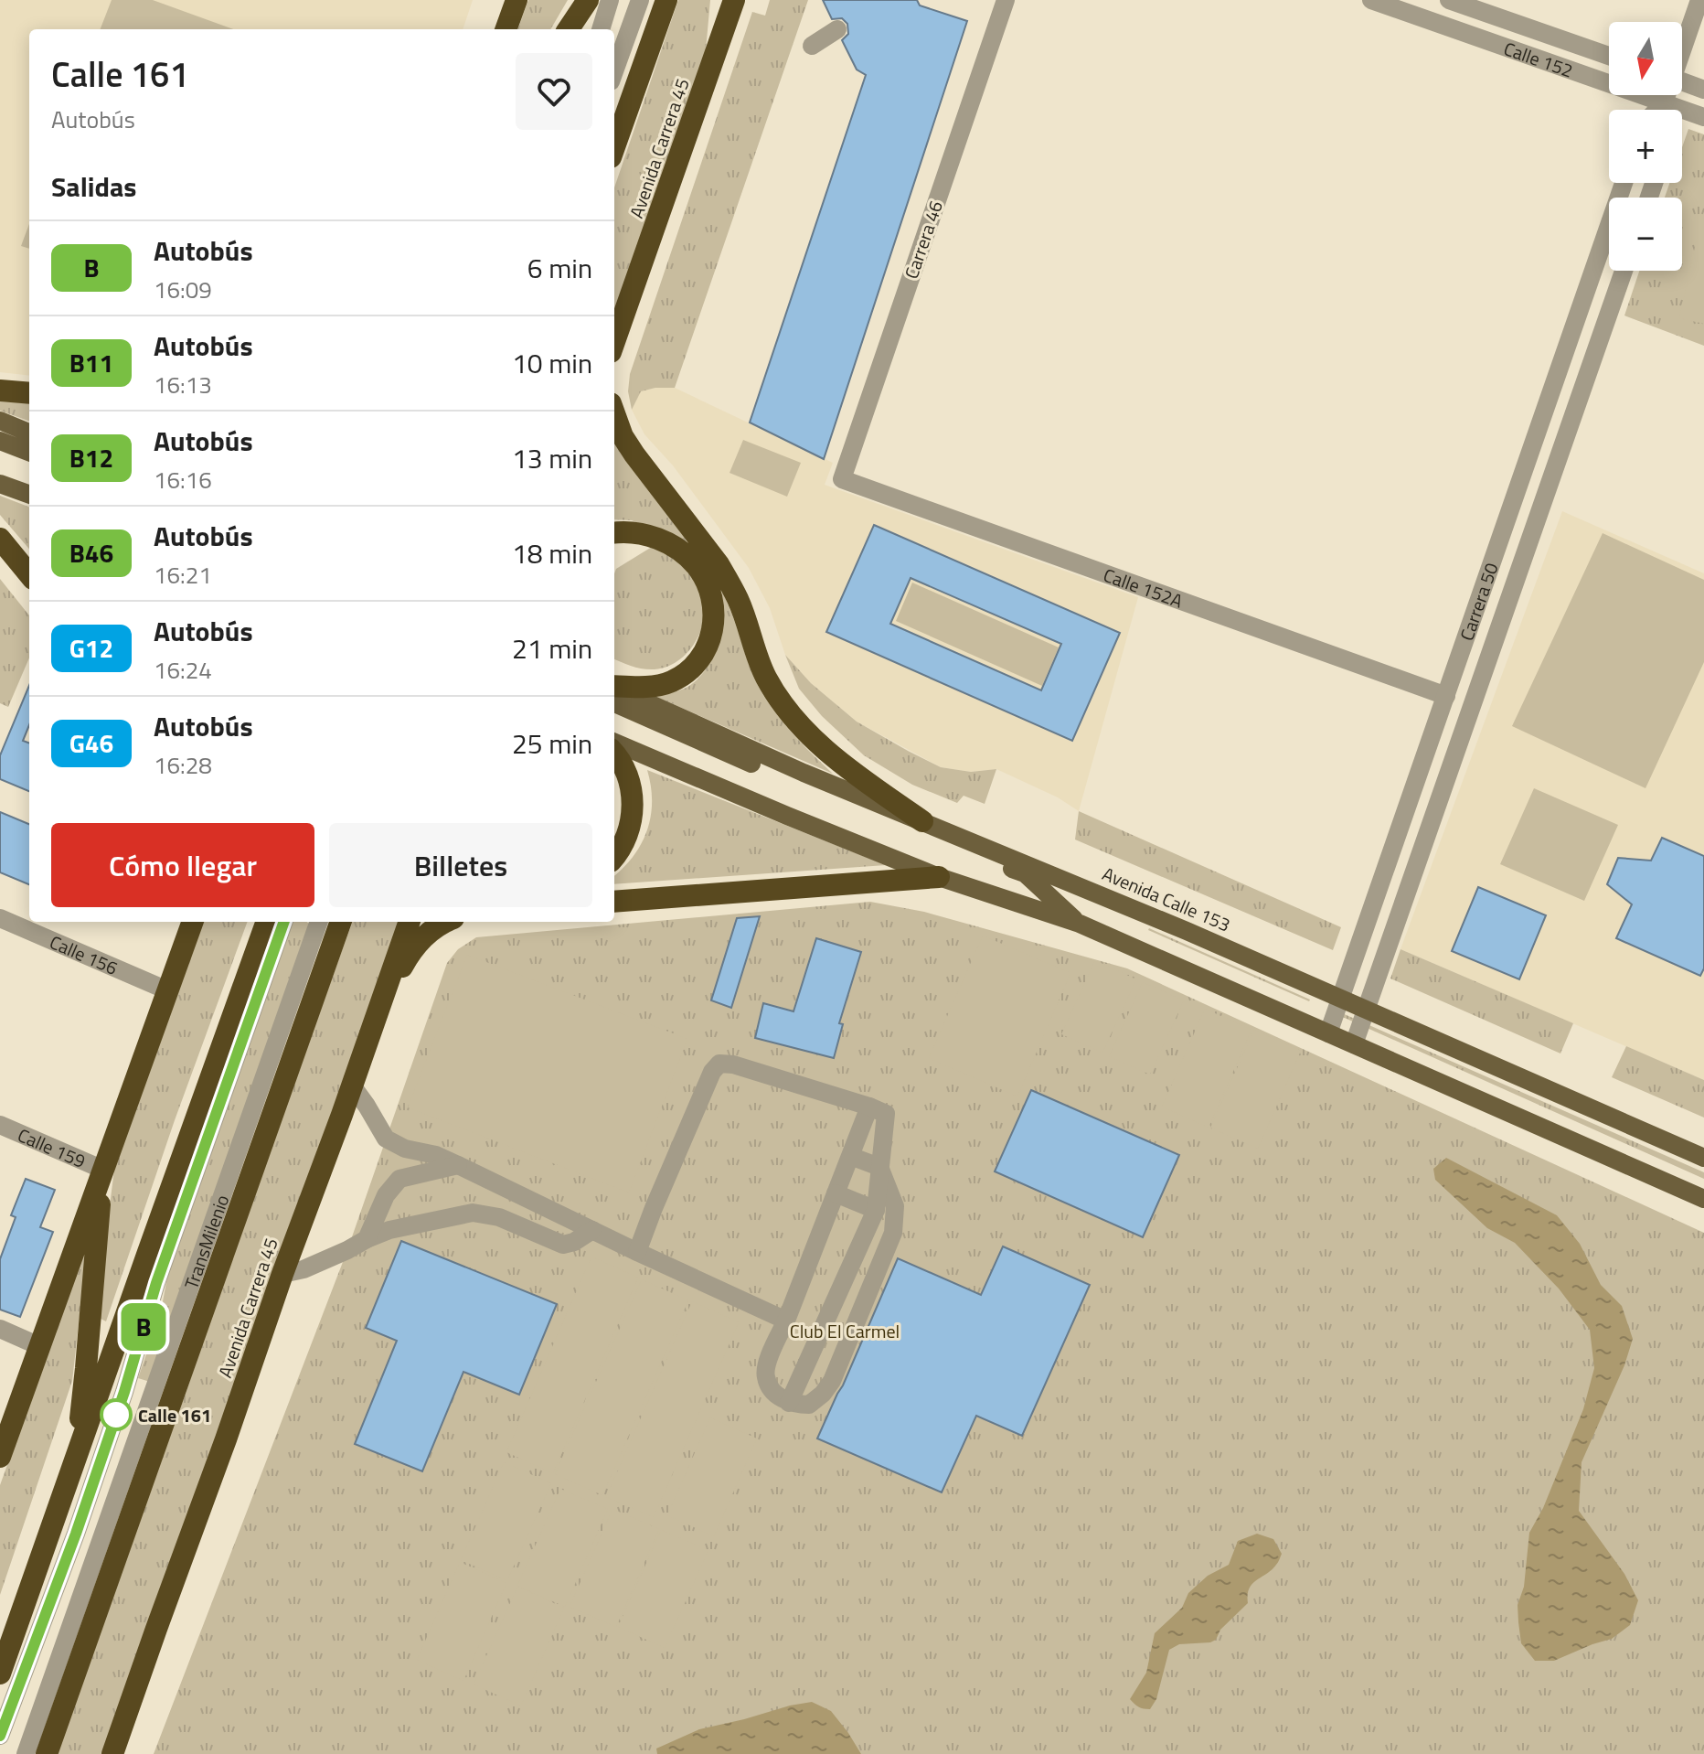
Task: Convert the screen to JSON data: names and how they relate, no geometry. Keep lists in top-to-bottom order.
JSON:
{
  "streets": {
    "highway": ["Avenida Carrera 45"],
    "main road": ["Avenida Calle 153"],
    "street": [
      "Calle 152",
      "Carrera 46",
      "Calle 152A",
      "Carrera 50",
      "Calle 156",
      "Calle 159",
      "TransMilenio"
    ]
  },
  "crossings": [
    ["Carrera 46", "Calle 152A"],
    ["Calle 152A", "Carrera 50"],
    ["Carrera 50", "Avenida Calle 153"]
  ],
  "parks": ["Club El Carmel"],
  "places": ["Calle 161"],
  "lines": ["bus line B"],
  "north": "bottom",
  "page": {
    "on_map": "B",
    "map_buttons": ["+", "−"],
    "heading": [
      ["Calle 161", "Autobús"],
      "Salidas"
    ],
    "list": [
      {
        "mark": "B",
        "name": "Autobús",
        "note": "16:09",
        "value": "6 min"
      },
      {
        "mark": "B11",
        "name": "Autobús",
        "note": "16:13",
        "value": "10 min"
      },
      {
        "mark": "B12",
        "name": "Autobús",
        "note": "16:16",
        "value": "13 min"
      },
      {
        "mark": "B46",
        "name": "Autobús",
        "note": "16:21",
        "value": "18 min"
      },
      {
        "mark": "G12",
        "name": "Autobús",
        "note": "16:24",
        "value": "21 min"
      },
      {
        "mark": "G46",
        "name": "Autobús",
        "note": "16:28",
        "value": "25 min"
      }
    ],
    "buttons": ["Cómo llegar", "Billetes"]
  }
}
